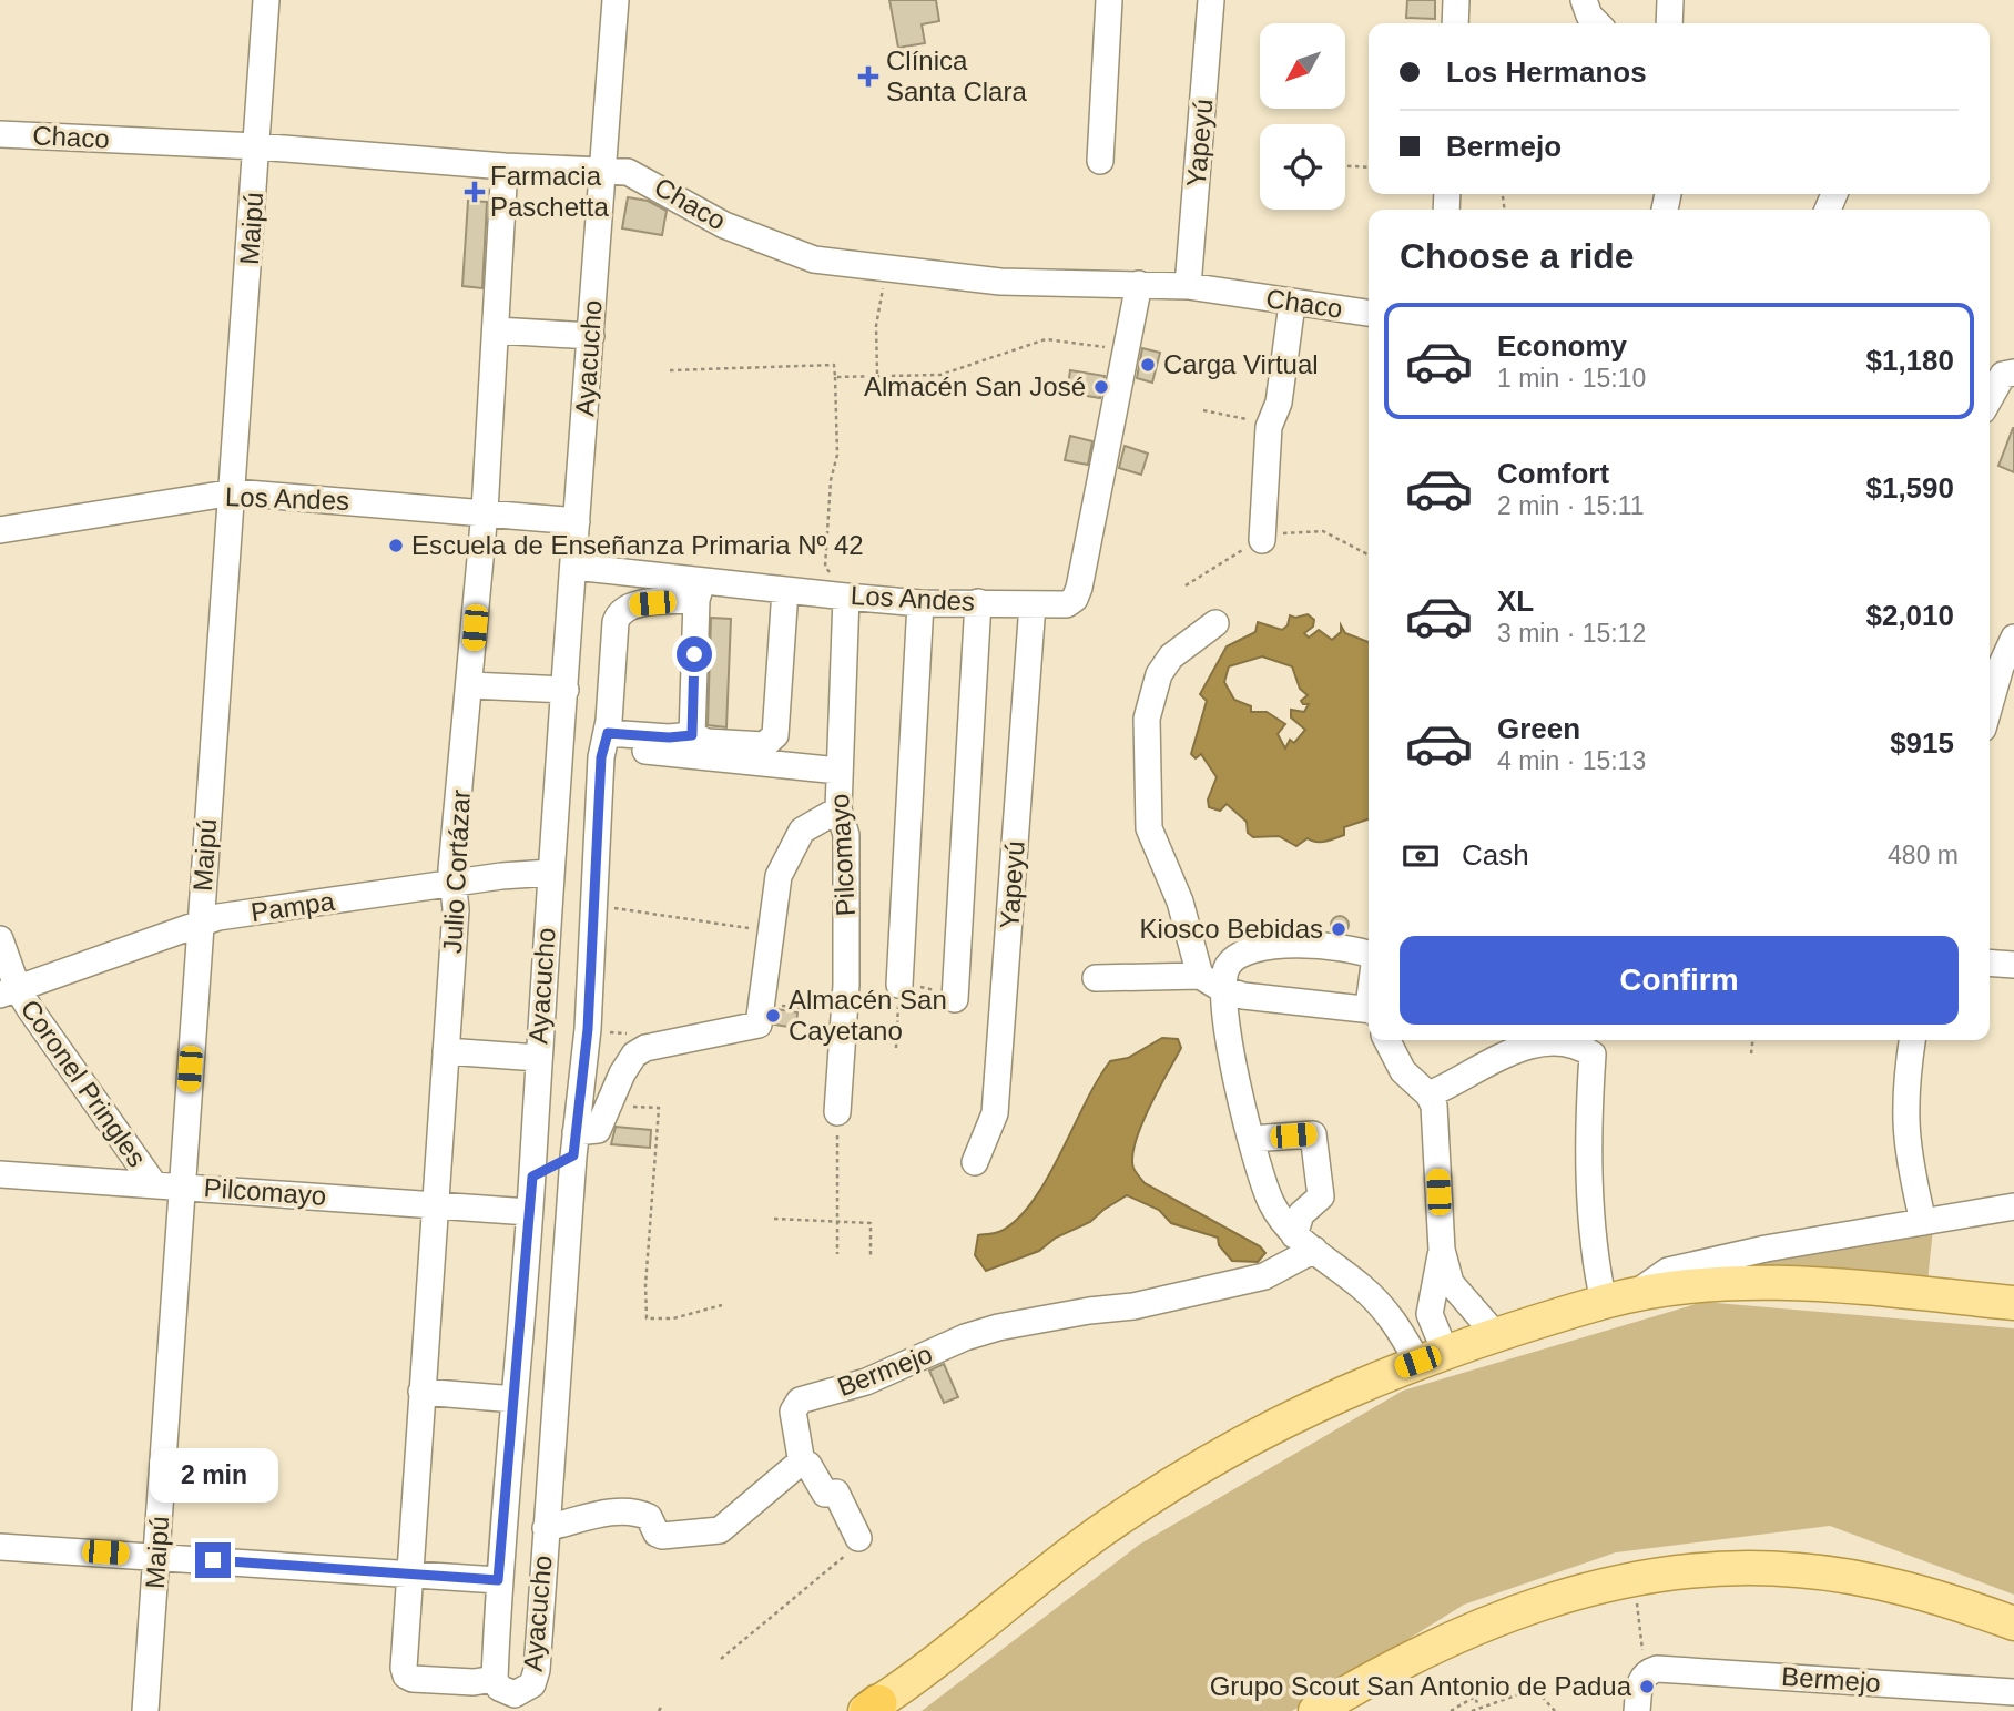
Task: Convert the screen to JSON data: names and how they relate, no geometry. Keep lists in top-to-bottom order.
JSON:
{
  "streets": {
    "street": [
      "Chaco",
      "Yapeyú",
      "Maipú",
      "Ayacucho",
      "Los Andes",
      "Pilcomayo",
      "Julio Cortázar",
      "Pampa",
      "Coronel Pringles",
      "Bermejo"
    ]
  },
  "crossings": [
    ["Chaco", "Yapeyú"],
    ["Chaco", "Maipú"],
    ["Chaco", "Ayacucho"],
    ["Chaco", "Julio Cortázar"],
    ["Yapeyú", "Los Andes"],
    ["Maipú", "Los Andes"],
    ["Maipú", "Pilcomayo"],
    ["Maipú", "Pampa"],
    ["Ayacucho", "Los Andes"],
    ["Ayacucho", "Pilcomayo"],
    ["Ayacucho", "Julio Cortázar"],
    ["Ayacucho", "Pampa"],
    ["Los Andes", "Pilcomayo"],
    ["Los Andes", "Julio Cortázar"],
    ["Pilcomayo", "Julio Cortázar"],
    ["Pilcomayo", "Coronel Pringles"],
    ["Julio Cortázar", "Pampa"],
    ["Pampa", "Coronel Pringles"]
  ],
  "places": {
    "health": ["Clínica Santa Clara", "Farmacia Paschetta"],
    "other": [
      "Carga Virtual",
      "Almacén San José",
      "Escuela de Enseñanza Primaria Nº 42",
      "Kiosco Bebidas",
      "Almacén San Cayetano",
      "Grupo Scout San Antonio de Padua"
    ]
  },
  "north": "bottom left",
  "page": {
    "banner": ["Los Hermanos", "Bermejo"],
    "heading": "Choose a ride",
    "list": [
      {
        "name": "Economy",
        "note": "1 min · 15:10",
        "value": "$1,180"
      },
      {
        "name": "Comfort",
        "note": "2 min · 15:11",
        "value": "$1,590"
      },
      {
        "name": "XL",
        "note": "3 min · 15:12",
        "value": "$2,010"
      },
      {
        "name": "Green",
        "note": "4 min · 15:13",
        "value": "$915"
      }
    ],
    "pay": ["Cash", "480 m"],
    "buttons": "Confirm",
    "bubble": "2 min"
  }
}
